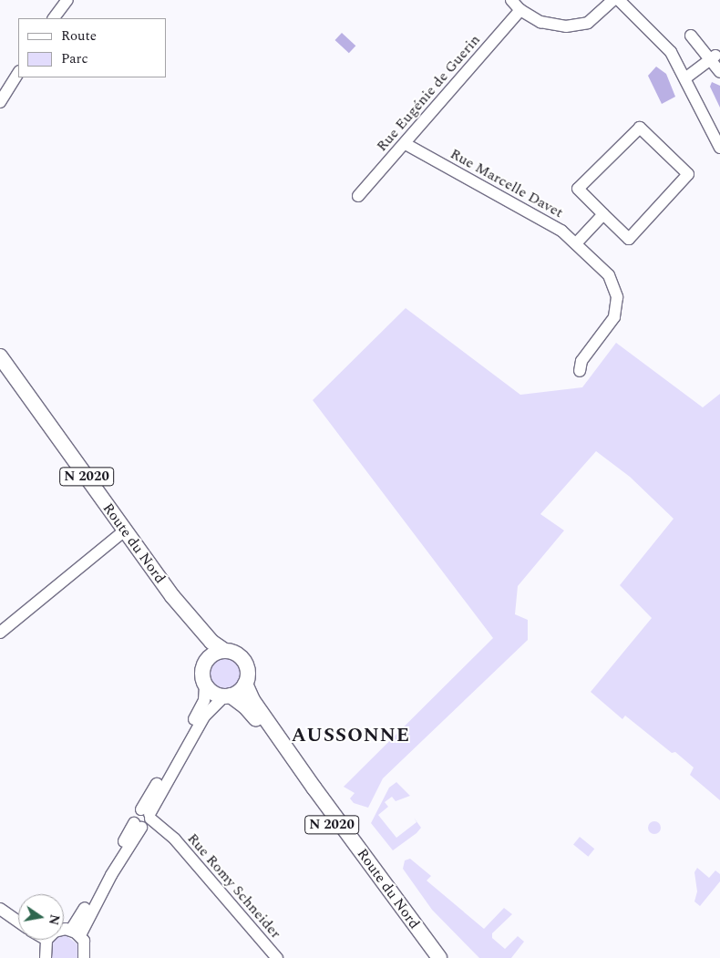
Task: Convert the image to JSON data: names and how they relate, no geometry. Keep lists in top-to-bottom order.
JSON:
{
  "streets": {
    "main road": ["N 2020", "Route du Nord"],
    "street": ["Rue Eugénie de Guerin", "Rue Marcelle Davet", "Rue Romy Schneider"]
  },
  "crossings": [
    ["Rue Eugénie de Guerin", "Rue Marcelle Davet"]
  ],
  "districts": ["AUSSONNE"],
  "legend": ["Route", "Parc"],
  "north": "right"
}
